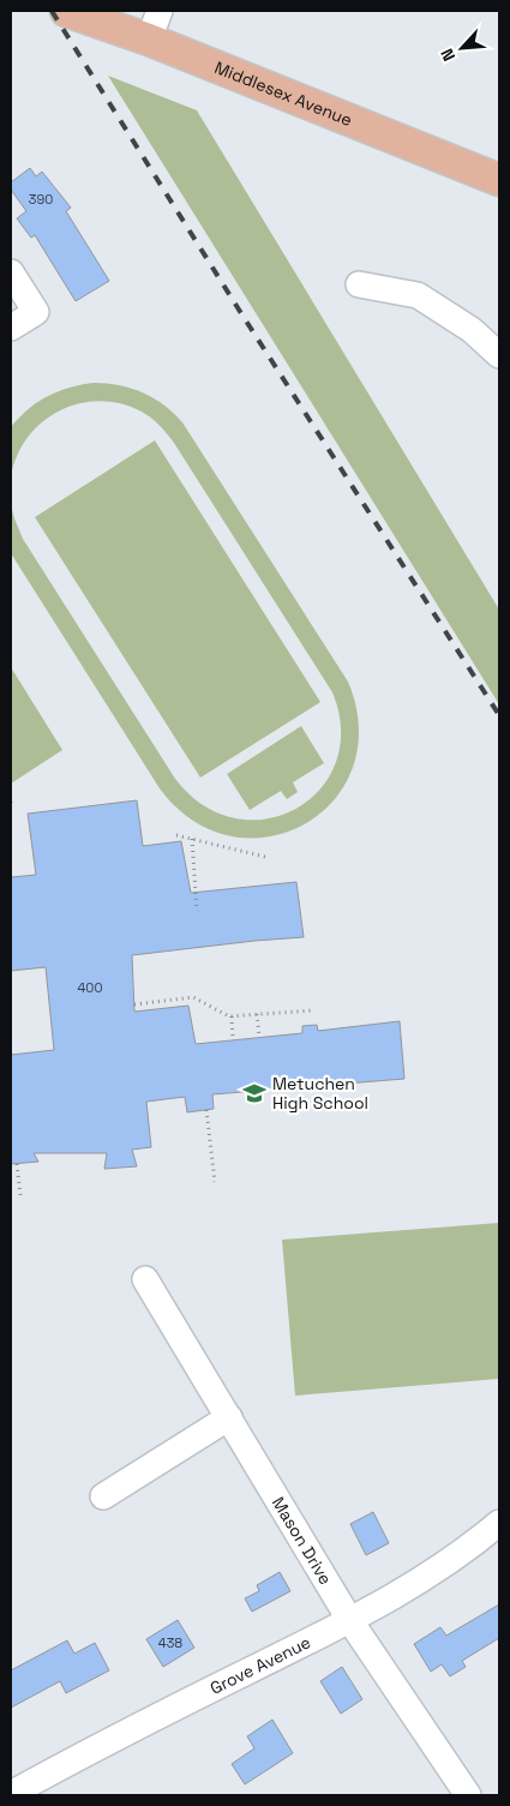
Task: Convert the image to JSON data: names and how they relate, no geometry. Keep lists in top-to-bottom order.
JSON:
{
  "streets": {
    "main road": ["Middlesex Avenue"],
    "street": ["Mason Drive", "Grove Avenue"]
  },
  "crossings": [
    ["Mason Drive", "Grove Avenue"]
  ],
  "places": {
    "school or university": ["Metuchen High School"]
  },
  "house_numbers": ["390", "400", "438"],
  "north": "bottom left"
}
